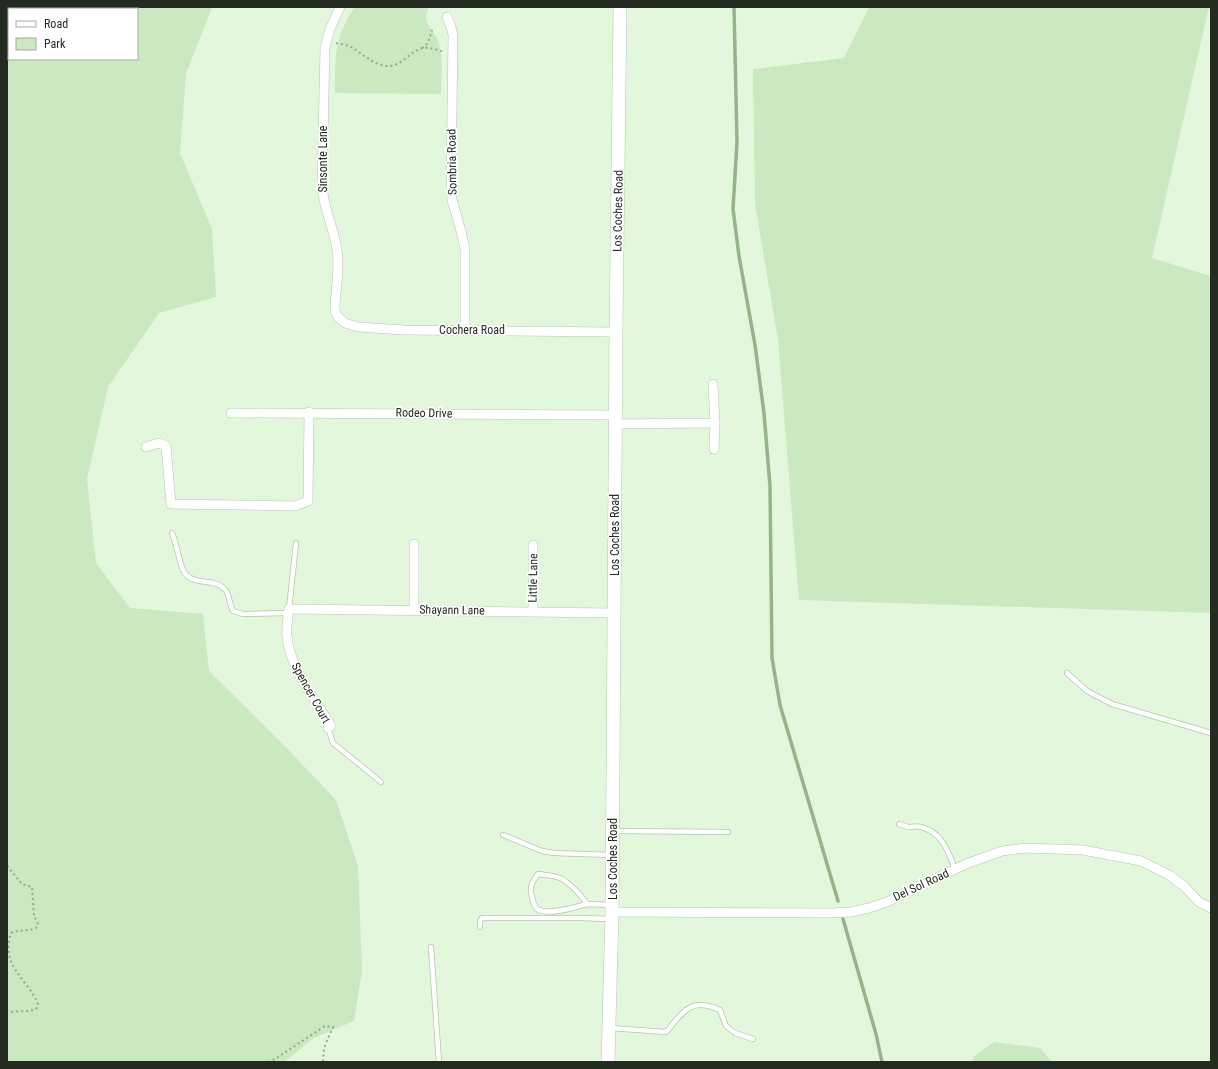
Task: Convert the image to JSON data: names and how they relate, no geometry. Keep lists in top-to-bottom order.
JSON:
{
  "streets": {
    "main road": ["Los Coches Road"],
    "street": [
      "Sinsonte Lane",
      "Sombria Road",
      "Cochera Road",
      "Rodeo Drive",
      "Little Lane",
      "Shayann Lane",
      "Spencer Court",
      "Del Sol Road"
    ]
  },
  "crossings": [
    ["Sinsonte Lane", "Cochera Road"],
    ["Sombria Road", "Cochera Road"],
    ["Los Coches Road", "Cochera Road"],
    ["Los Coches Road", "Rodeo Drive"],
    ["Los Coches Road", "Shayann Lane"],
    ["Los Coches Road", "Del Sol Road"],
    ["Little Lane", "Shayann Lane"],
    ["Shayann Lane", "Spencer Court"]
  ],
  "legend": ["Road", "Park"]
}
